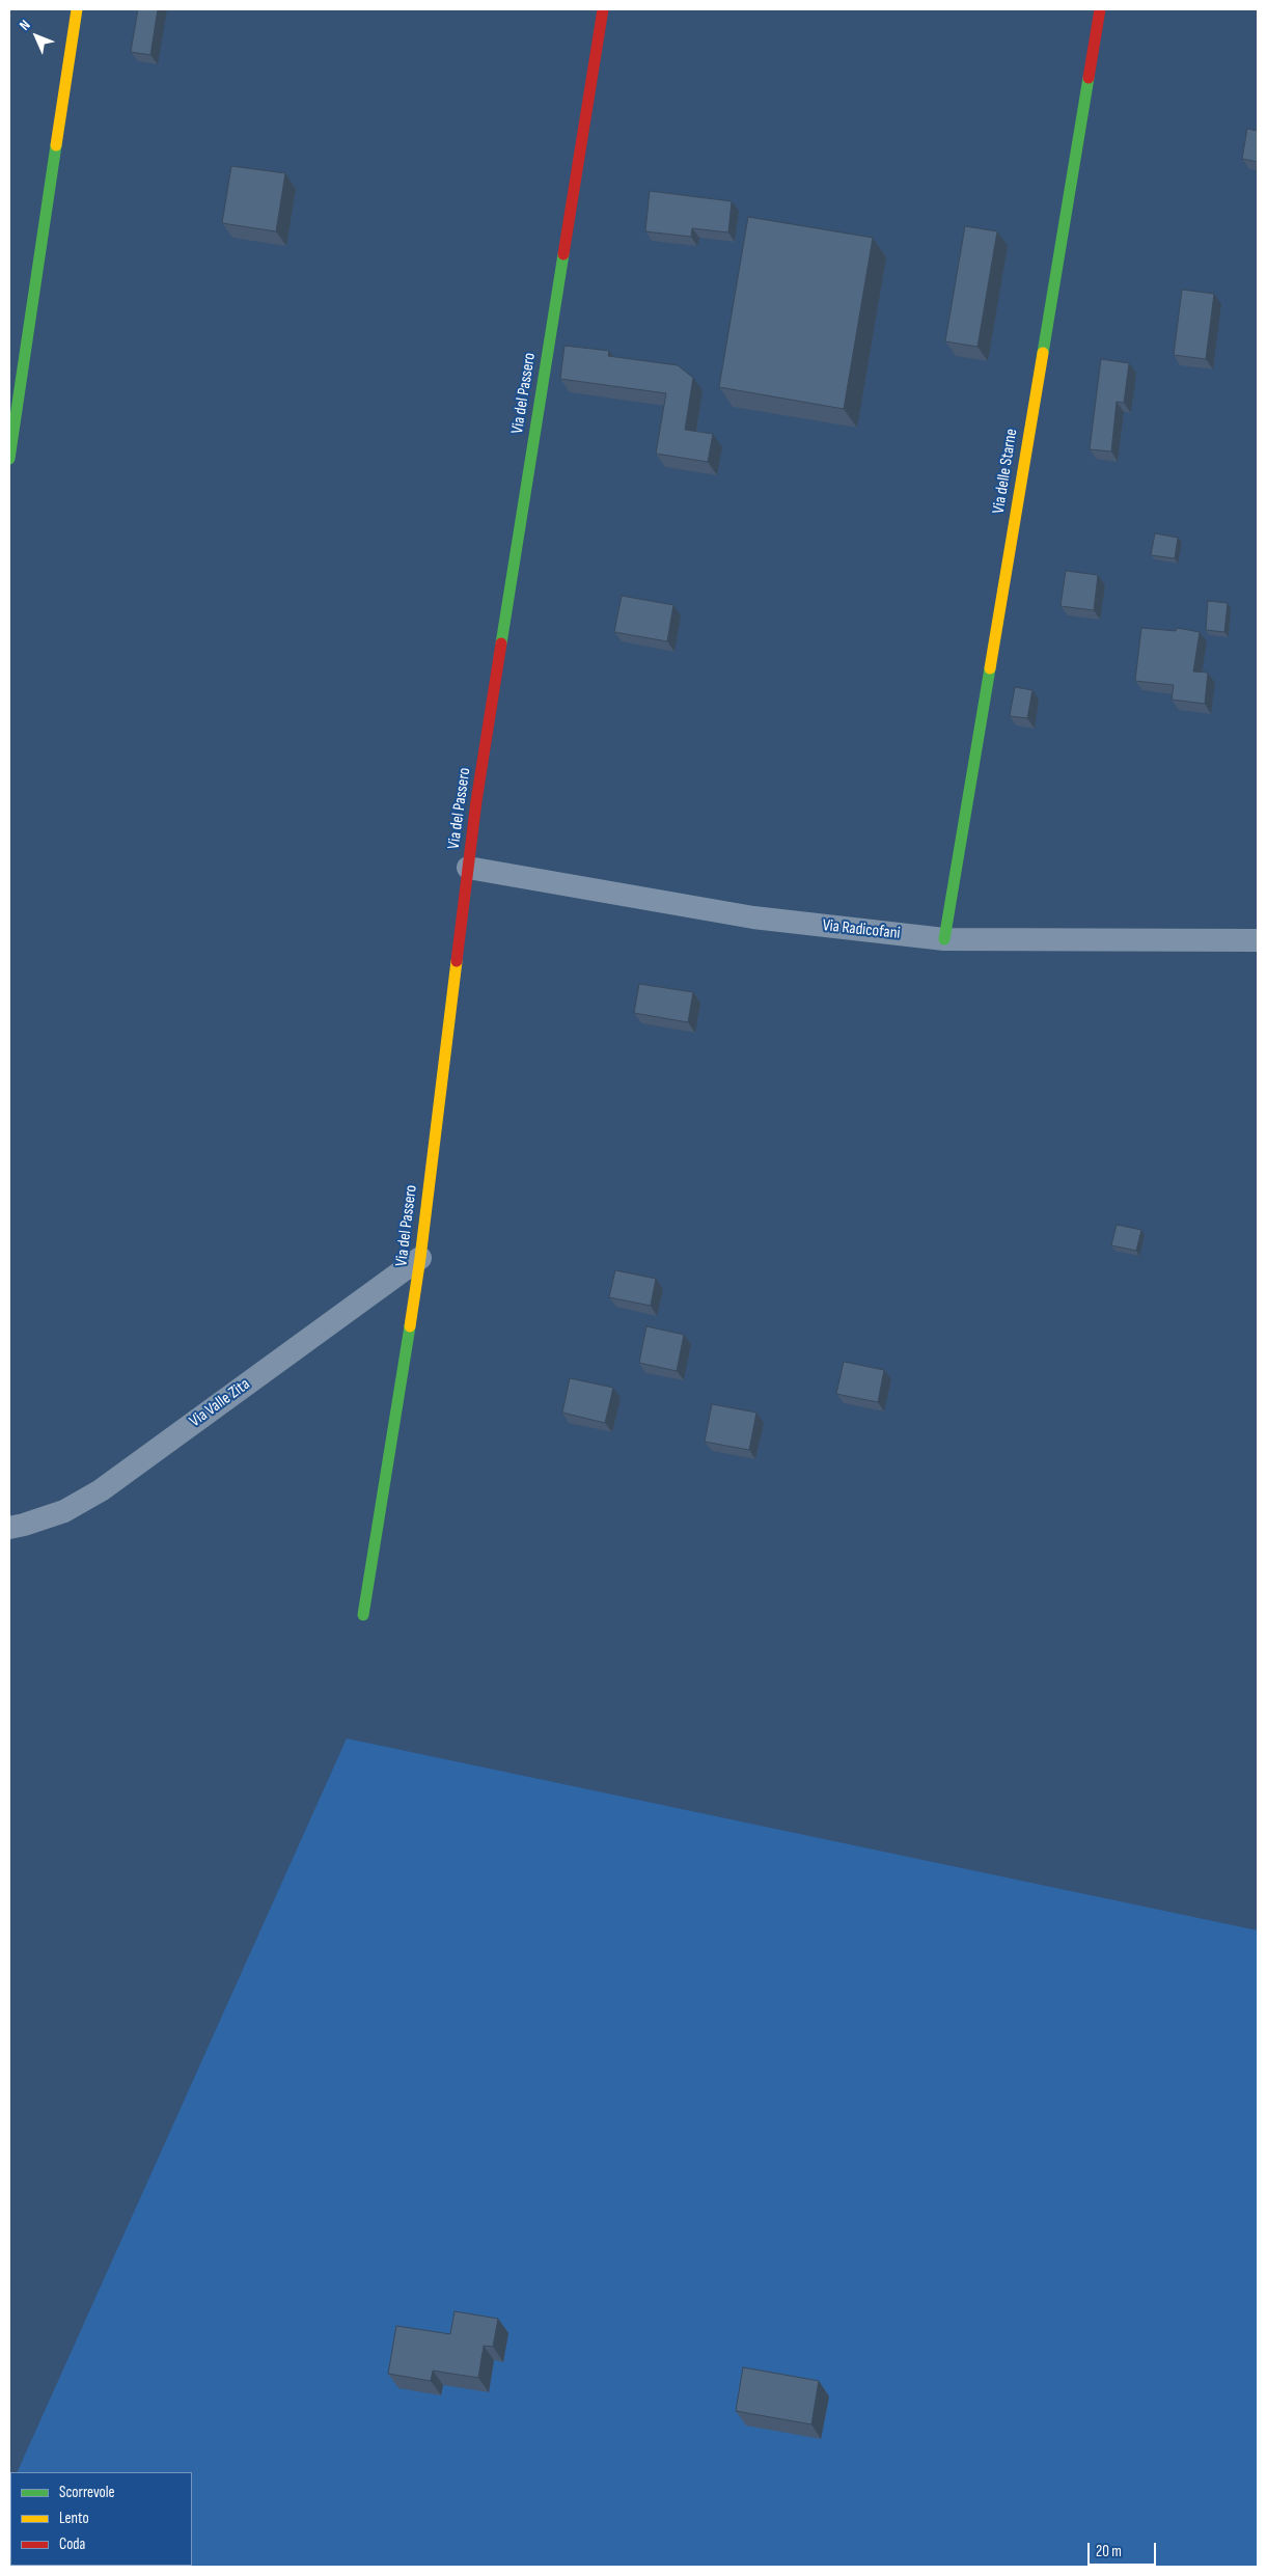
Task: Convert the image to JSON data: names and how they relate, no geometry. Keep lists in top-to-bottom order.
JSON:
{
  "streets": {
    "street": [
      "Via del Passero",
      "Via delle Starne",
      "Via Radicofani",
      "Via Valle Zita"
    ]
  },
  "crossings": [
    ["Via del Passero", "Via Radicofani"],
    ["Via del Passero", "Via Valle Zita"],
    ["Via delle Starne", "Via Radicofani"]
  ],
  "legend": ["Scorrevole", "Lento", "Coda"],
  "scale_bar": "20 m",
  "north": "top left"
}
